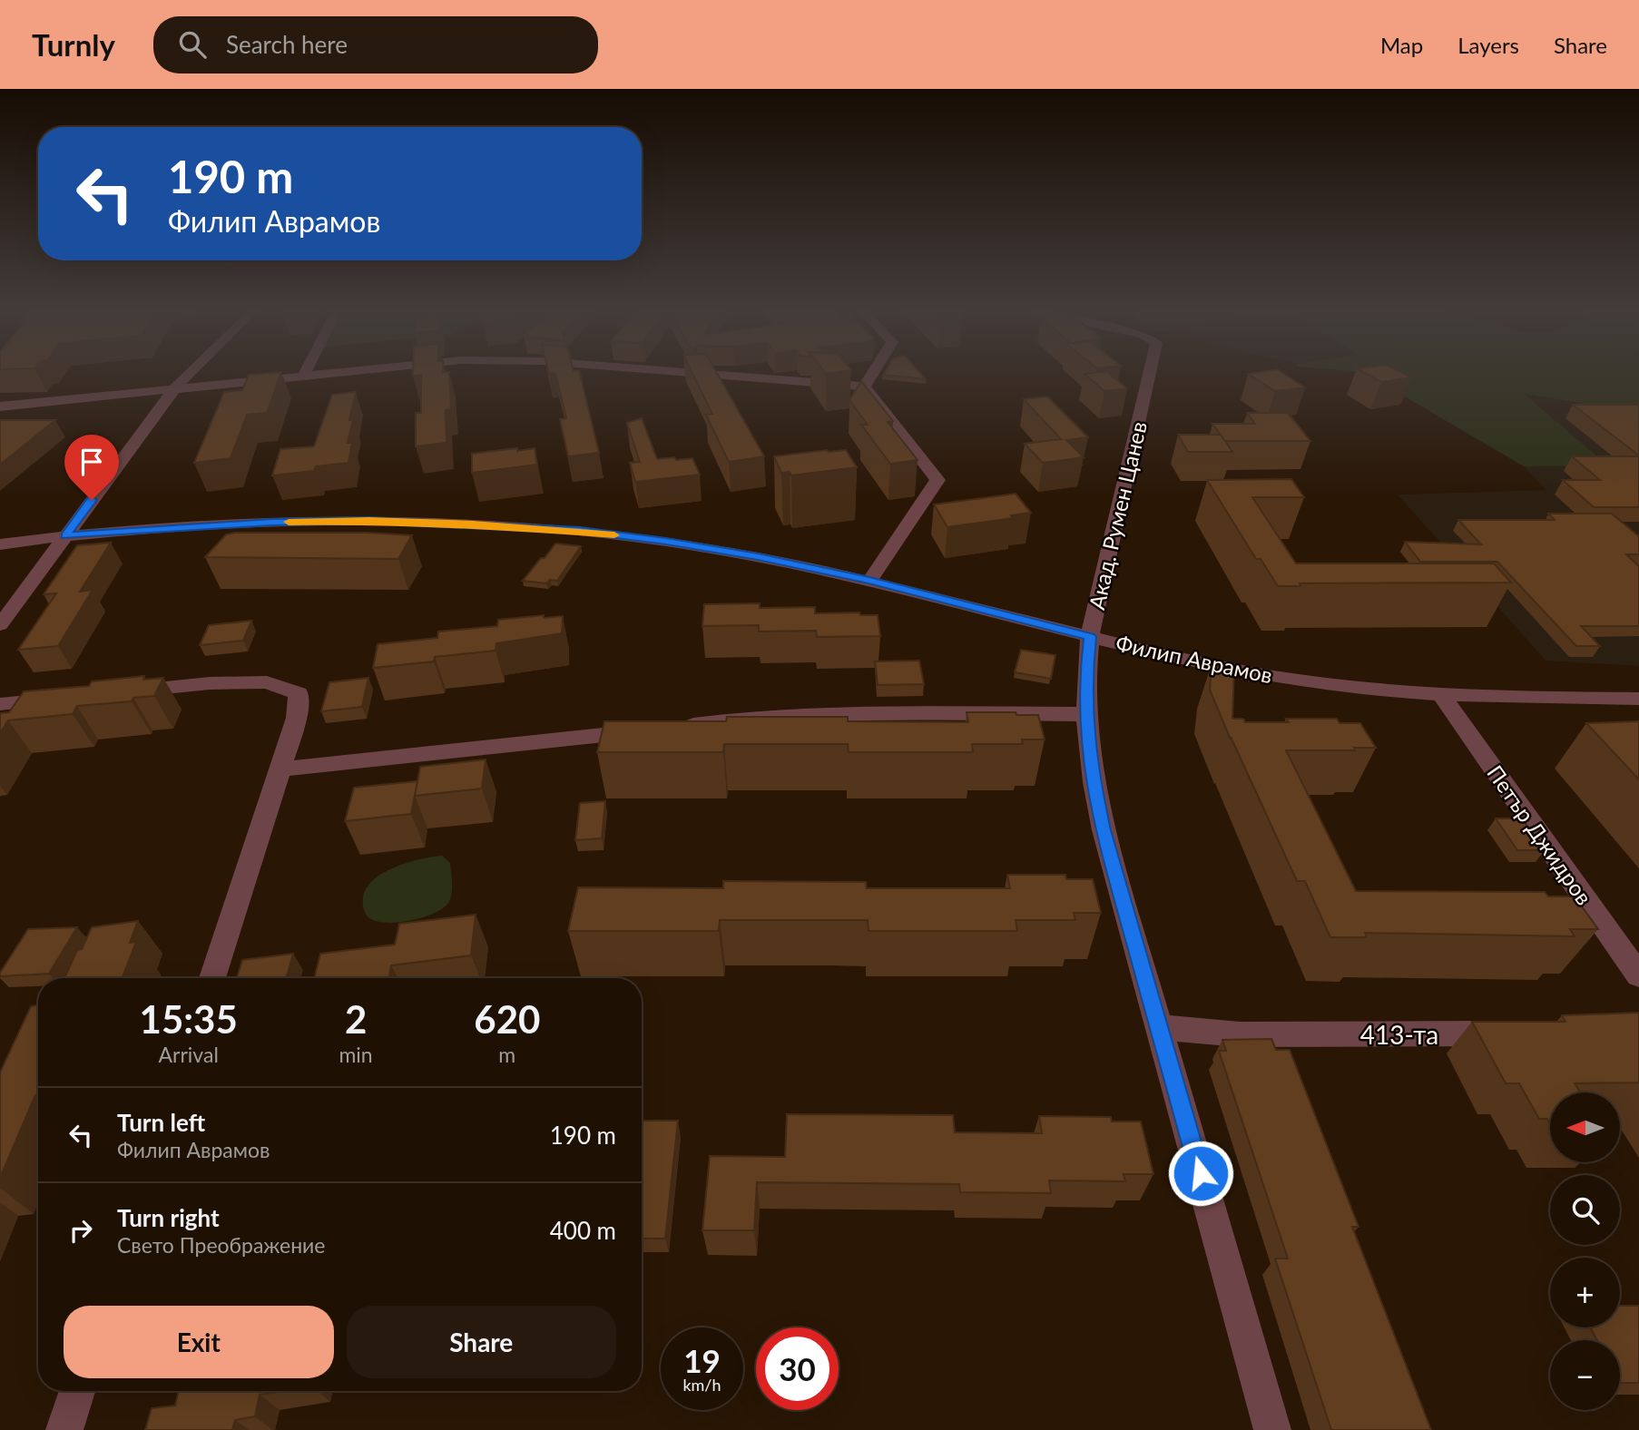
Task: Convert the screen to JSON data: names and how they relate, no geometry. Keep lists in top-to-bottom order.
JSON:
{
  "streets": {
    "street": [
      "Акад. Румен Цанев",
      "Филип Аврамов",
      "Петър Джидров",
      "413-та"
    ]
  },
  "crossings": [
    ["Акад. Румен Цанев", "Филип Аврамов"],
    ["Акад. Румен Цанев", "413-та"],
    ["Филип Аврамов", "Петър Джидров"]
  ],
  "north": "left",
  "page": {
    "header": "Turnly",
    "search": "Search here",
    "nav": ["Map", "Layers", "Share"],
    "turn": ["190 m", "Филип Аврамов"],
    "eta": [
      "15:35",
      "Arrival",
      "2",
      "min",
      "620",
      "m"
    ],
    "list": [
      {
        "name": "Turn left",
        "note": "Филип Аврамов",
        "value": "190 m"
      },
      {
        "name": "Turn right",
        "note": "Свето Преображение",
        "value": "400 m"
      }
    ],
    "map_buttons": ["+", "−"],
    "buttons": ["Exit", "Share"],
    "speed": "19 km/h",
    "limit": "30"
  }
}
